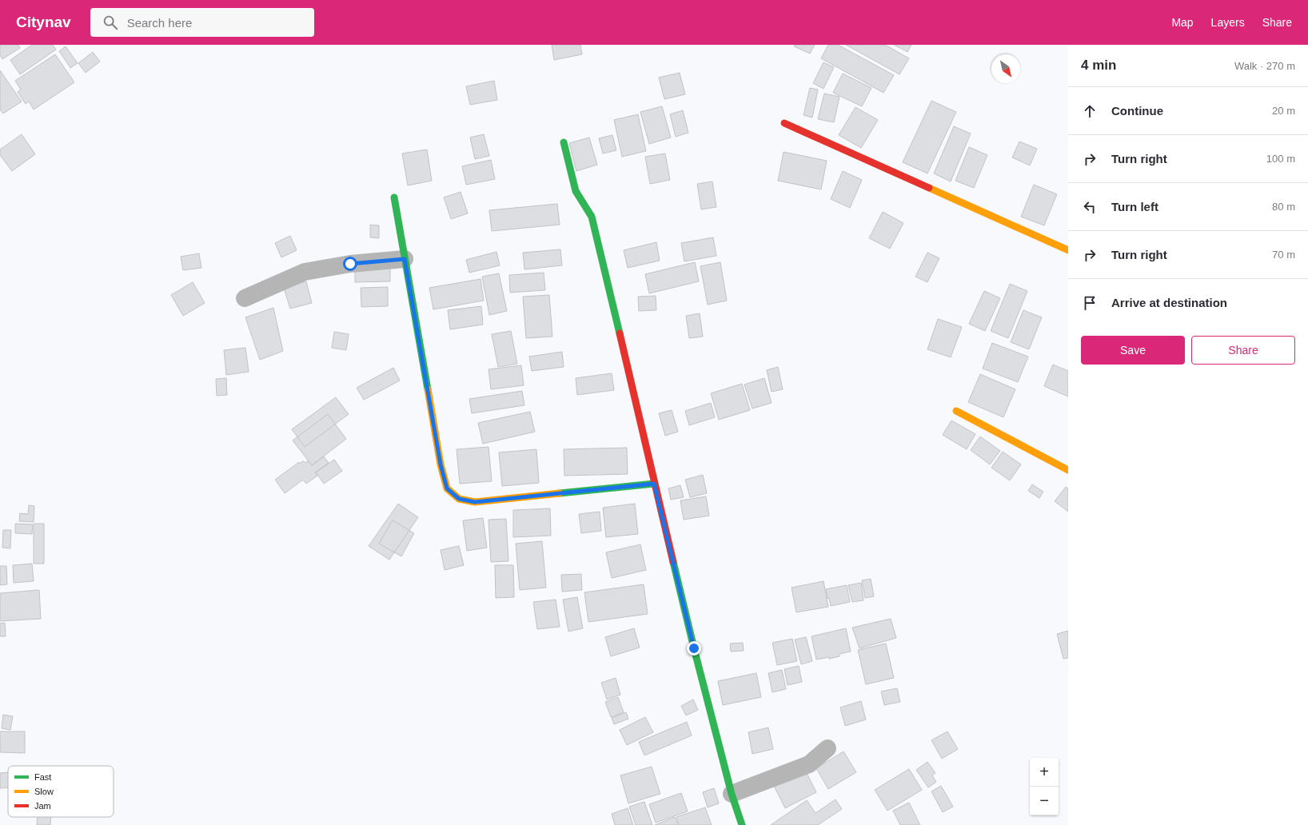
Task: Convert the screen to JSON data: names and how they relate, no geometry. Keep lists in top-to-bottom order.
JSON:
{
  "legend": ["Fast", "Slow", "Jam"],
  "north": "bottom right",
  "page": {
    "header": "Citynav",
    "search": "Search here",
    "nav": ["Map", "Layers", "Share"],
    "heading": ["4 min", "Walk · 270 m"],
    "list": [
      ["Continue", "20 m"],
      ["Turn right", "100 m"],
      ["Turn left", "80 m"],
      ["Turn right", "70 m"],
      "Arrive at destination"
    ],
    "buttons": ["Save", "Share"],
    "map_buttons": ["+", "−"]
  }
}
